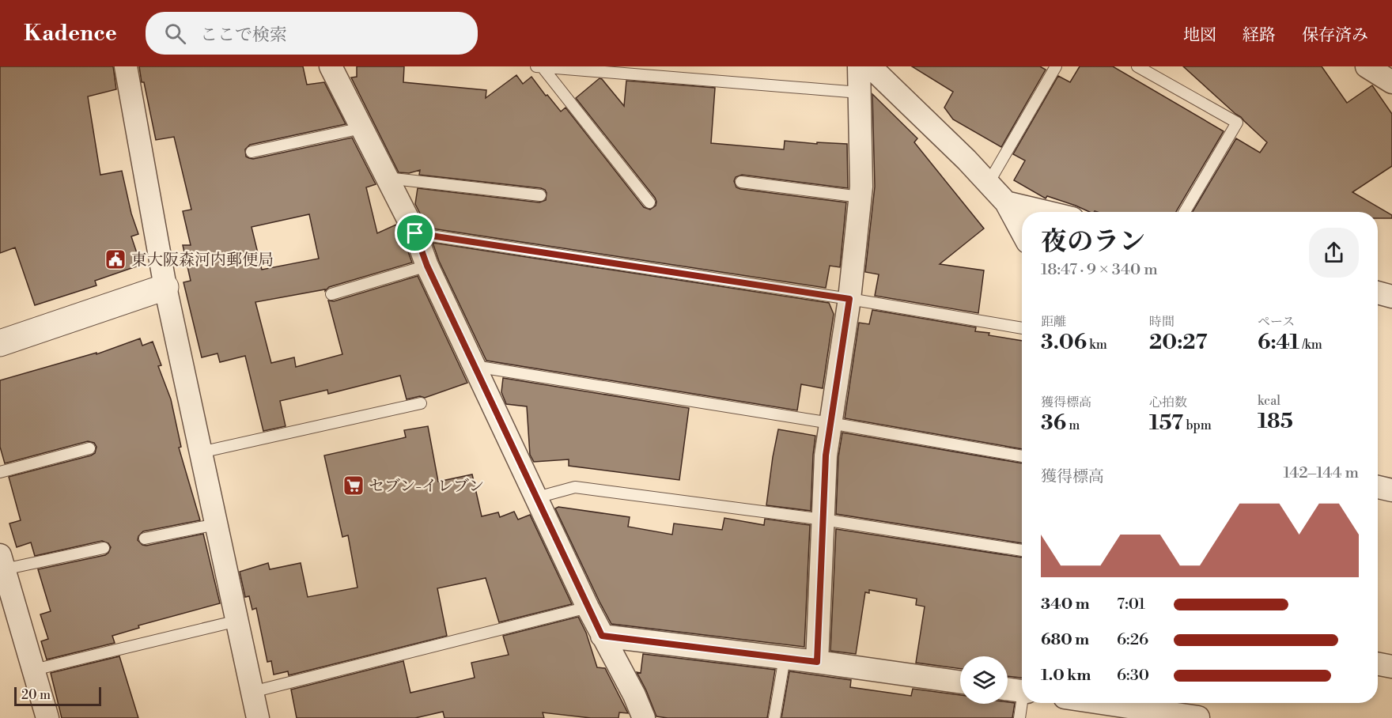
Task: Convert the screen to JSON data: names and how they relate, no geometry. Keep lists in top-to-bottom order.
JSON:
{
  "places": {
    "public building": ["東大阪森河内郵便局"],
    "supermarket": ["セブン-イレブン"]
  },
  "scale_bar": "20 m",
  "page": {
    "header": "Kadence",
    "search": "ここで検索",
    "nav": ["地図", "経路", "保存済み"],
    "heading": ["夜のラン", "18:47 · 9 × 340 m"],
    "stats": [
      ["距離", "3.06 km"],
      ["時間", "20:27"],
      ["ペース", "6:41 /km"],
      ["獲得標高", "36 m"],
      ["心拍数", "157 bpm"],
      ["kcal", "185"]
    ],
    "chart": ["獲得標高", "142–144 m"],
    "list": [
      {
        "name": "340 m",
        "note": "7:01"
      },
      {
        "name": "680 m",
        "note": "6:26"
      },
      {
        "name": "1.0 km",
        "note": "6:30"
      }
    ],
    "scale": "20 m"
  }
}
